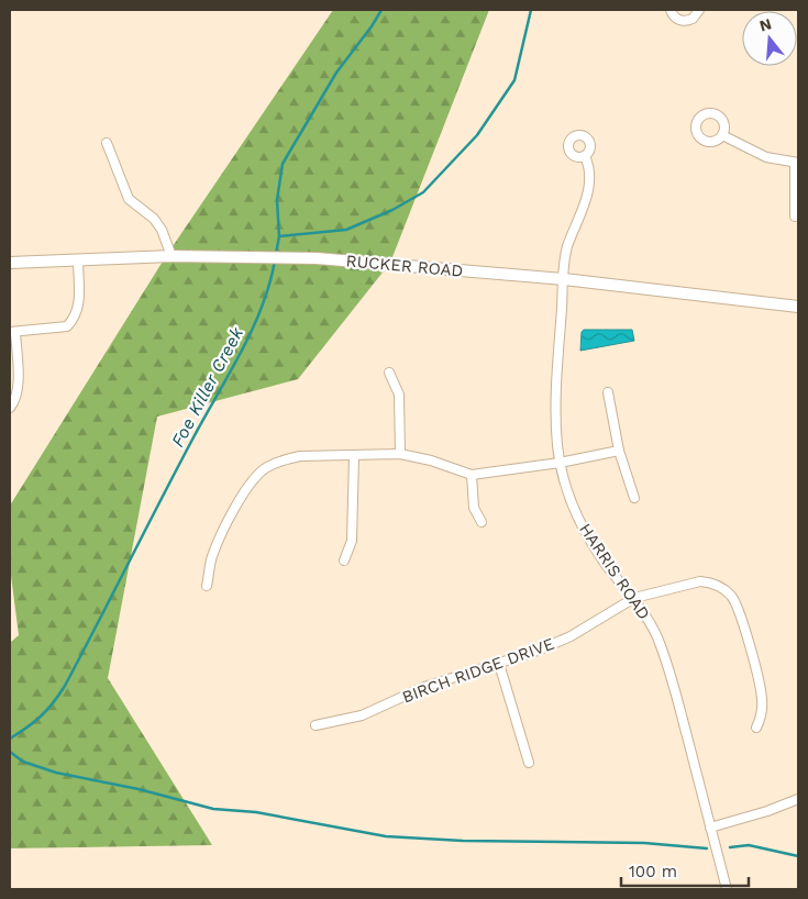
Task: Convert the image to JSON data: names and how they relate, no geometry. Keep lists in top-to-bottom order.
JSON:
{
  "streets": {
    "main road": ["RUCKER ROAD"],
    "street": ["HARRIS ROAD", "BIRCH RIDGE DRIVE"]
  },
  "crossings": [
    ["RUCKER ROAD", "HARRIS ROAD"],
    ["HARRIS ROAD", "BIRCH RIDGE DRIVE"]
  ],
  "water": ["Foe Killer Creek"],
  "scale_bar": "100 m",
  "north": "top"
}
